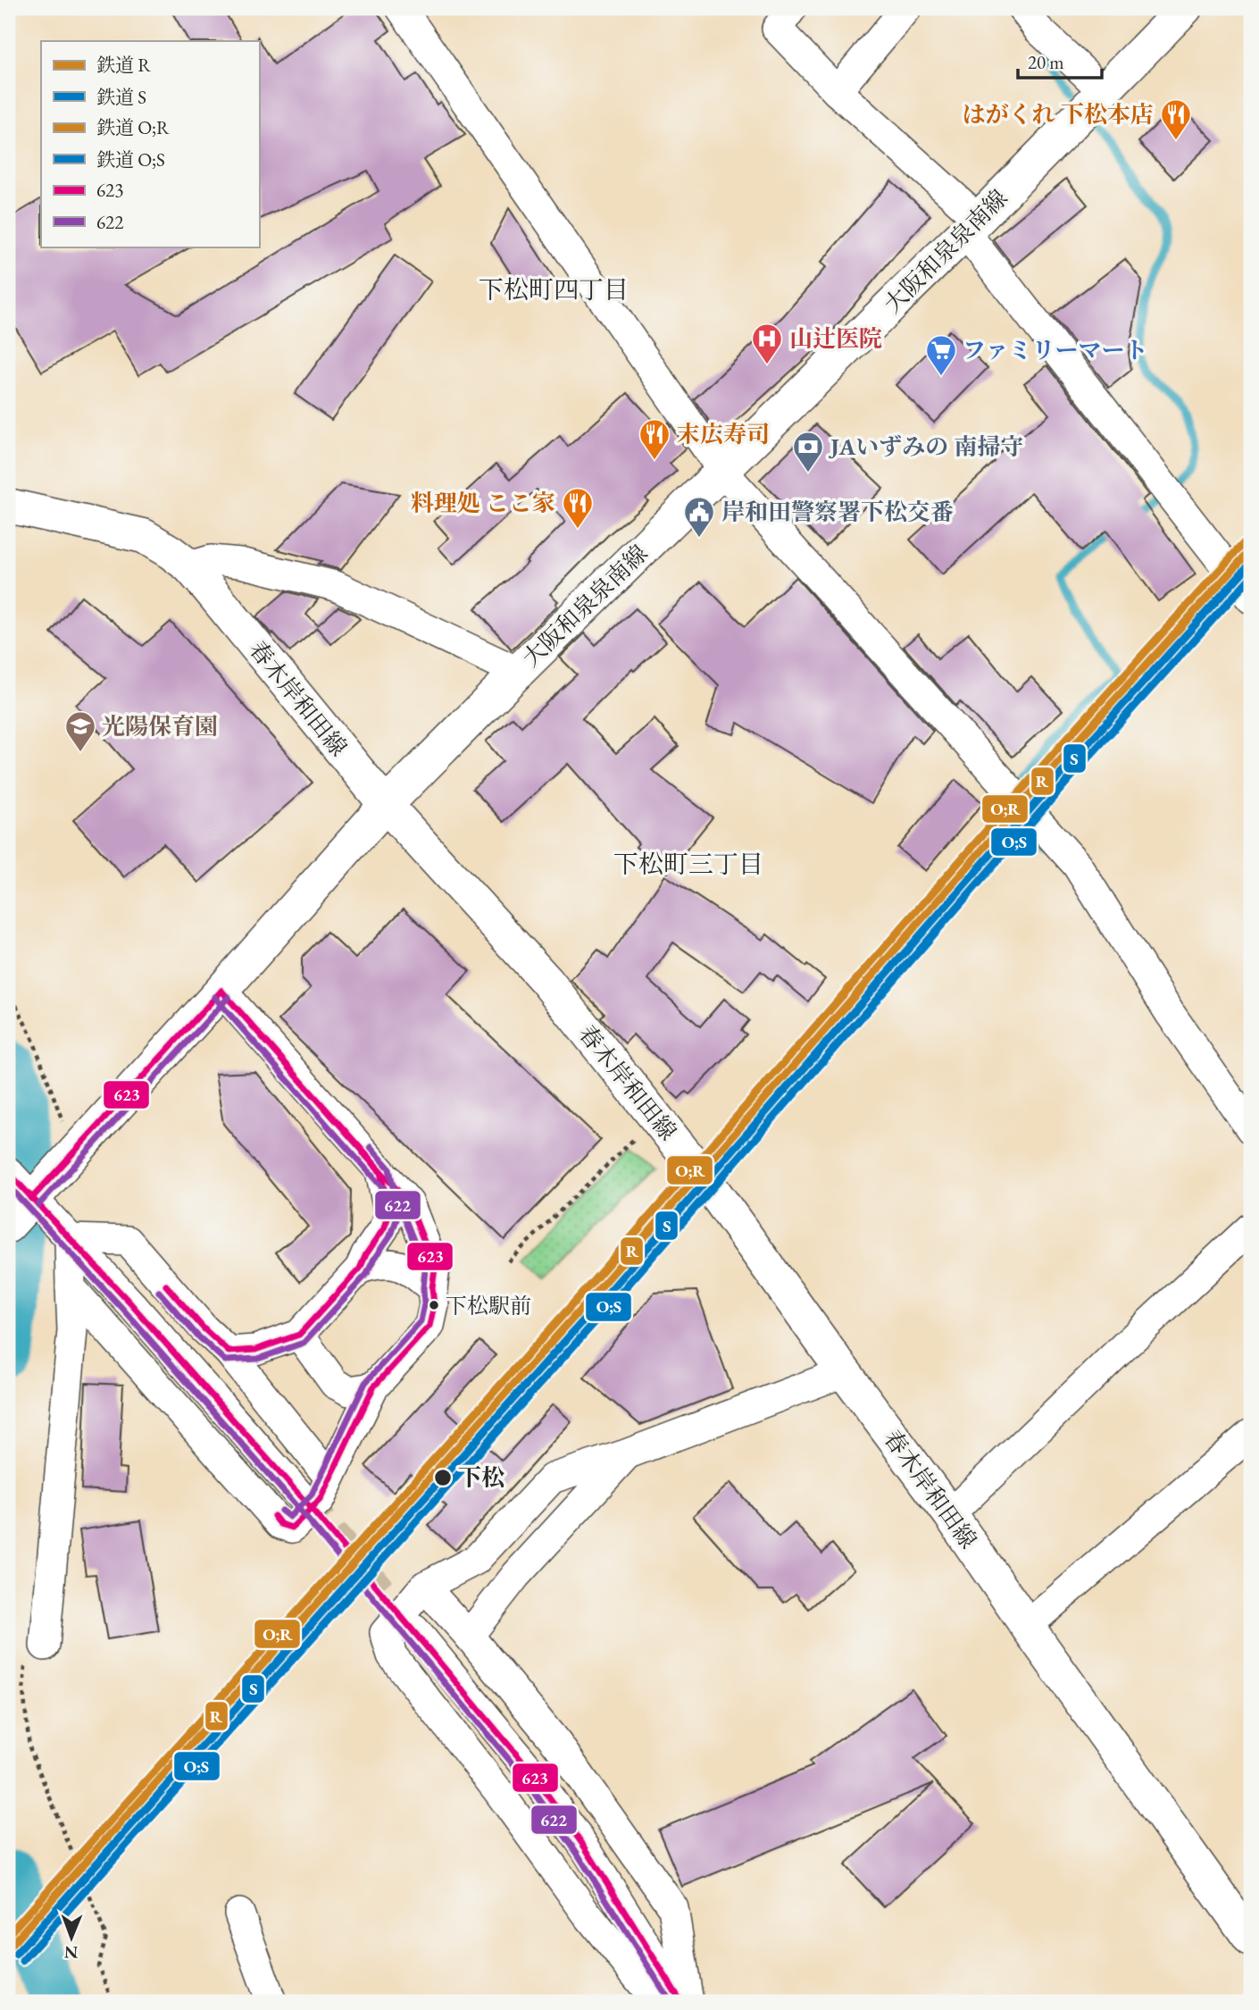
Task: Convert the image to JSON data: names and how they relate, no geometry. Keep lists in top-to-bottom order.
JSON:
{
  "streets": {
    "main road": ["大阪和泉泉南線", "春木岸和田線"]
  },
  "crossings": [
    ["大阪和泉泉南線", "春木岸和田線"]
  ],
  "districts": ["下松町四丁目", "下松町三丁目"],
  "places": {
    "restaurant": ["はがくれ 下松本店", "末広寿司", "料理処 ここ家"],
    "hospital": ["山辻医院"],
    "supermarket": ["ファミリーマート"],
    "bank": ["JAいずみの 南掃守"],
    "public building": ["岸和田警察署下松交番"],
    "school or university": ["光陽保育園"],
    "other": ["下松駅前", "下松"]
  },
  "lines": [
    "rail line O;R",
    "rail line R",
    "rail line S",
    "rail line O;S",
    "transit line 623",
    "transit line 622"
  ],
  "legend": [
    "鉄道 R",
    "鉄道 S",
    "鉄道 O;R",
    "鉄道 O;S",
    "623",
    "622"
  ],
  "scale_bar": "20 m",
  "north": "bottom"
}
